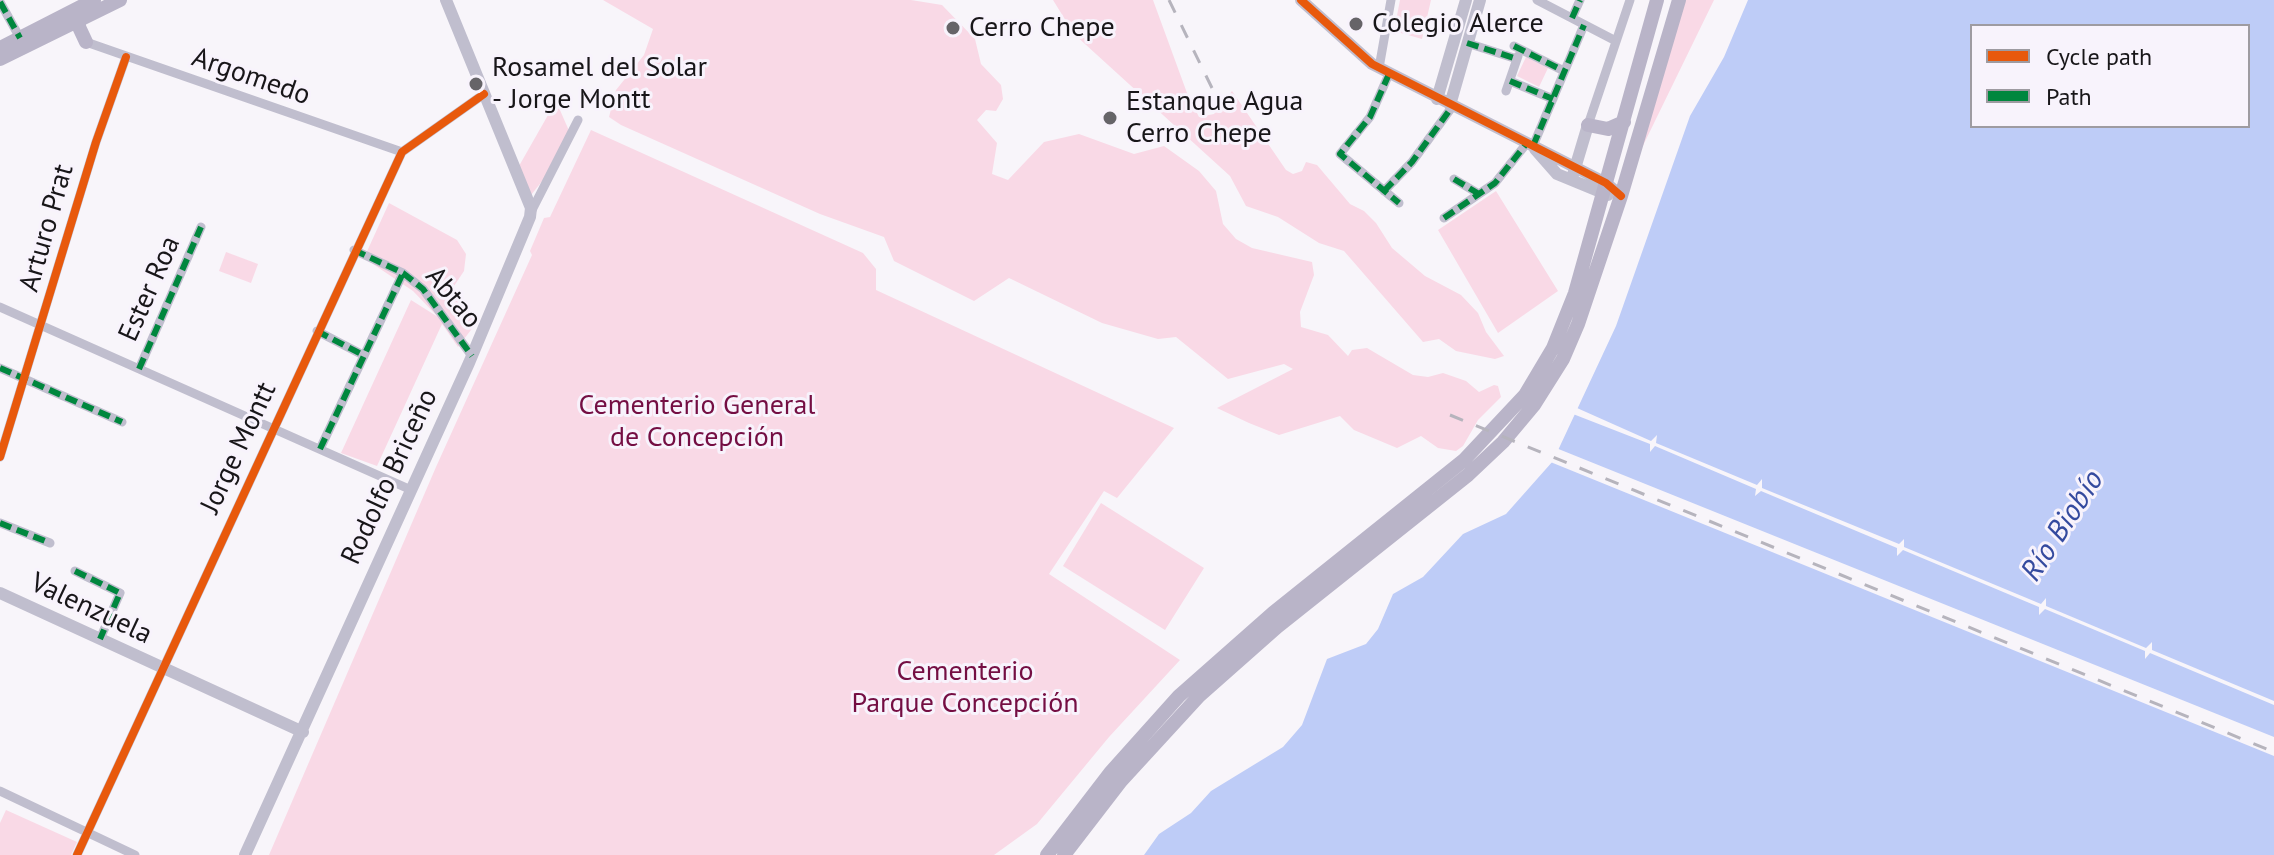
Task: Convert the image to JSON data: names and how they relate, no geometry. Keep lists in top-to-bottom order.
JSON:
{
  "streets": {
    "street": [
      "Argomedo",
      "Arturo Prat",
      "Ester Roa",
      "Abtao",
      "Jorge Montt",
      "Rodolfo Briceño",
      "Valenzuela"
    ]
  },
  "crossings": [
    ["Argomedo", "Arturo Prat"],
    ["Argomedo", "Jorge Montt"],
    ["Abtao", "Jorge Montt"],
    ["Abtao", "Rodolfo Briceño"],
    ["Jorge Montt", "Valenzuela"],
    ["Rodolfo Briceño", "Valenzuela"]
  ],
  "water": ["Río Biobío"],
  "parks": ["Cementerio General de Concepción", "Cementerio Parque Concepción"],
  "places": [
    "Colegio Alerce",
    "Cerro Chepe",
    "Rosamel del Solar - Jorge Montt",
    "Estanque Agua Cerro Chepe"
  ],
  "legend": ["Cycle path", "Path"]
}
